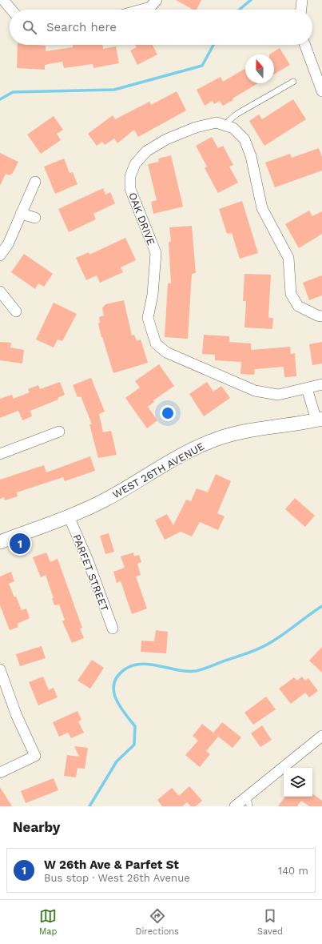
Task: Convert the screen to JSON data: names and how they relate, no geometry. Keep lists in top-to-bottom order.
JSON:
{
  "streets": {
    "street": ["OAK DRIVE", "WEST 26TH AVENUE", "PARFET STREET"]
  },
  "crossings": [
    ["WEST 26TH AVENUE", "PARFET STREET"]
  ],
  "north": "top",
  "page": {
    "search": "Search here",
    "pins": "1",
    "heading": "Nearby",
    "list": [
      {
        "mark": "1",
        "name": "W 26th Ave & Parfet St",
        "note": "Bus stop · West 26th Avenue",
        "value": "140 m"
      }
    ],
    "nav": ["Map", "Directions", "Saved"]
  }
}
